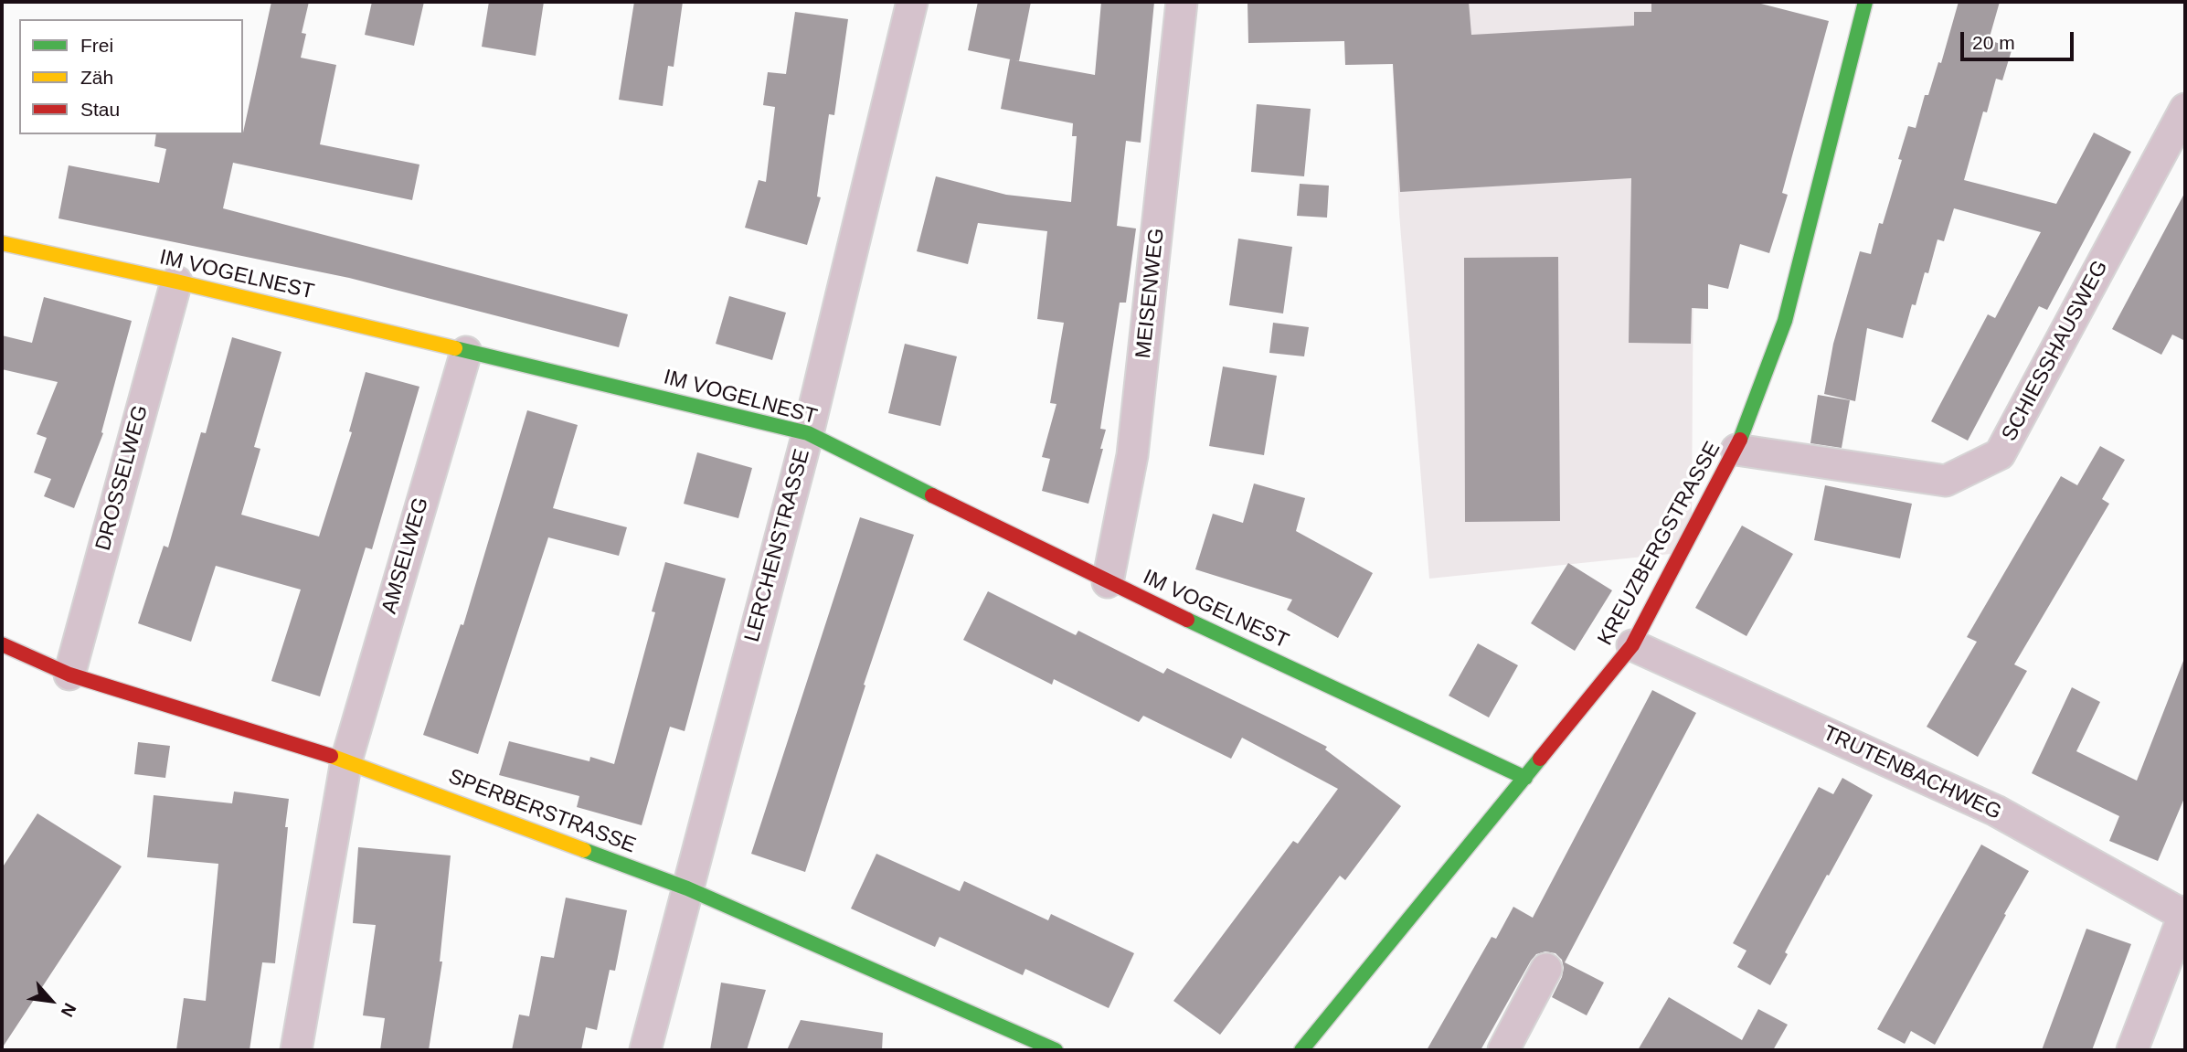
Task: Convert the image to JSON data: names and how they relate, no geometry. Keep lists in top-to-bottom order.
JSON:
{
  "streets": {
    "street": [
      "IM VOGELNEST",
      "MEISENWEG",
      "SCHIESSHAUSWEG",
      "DROSSELWEG",
      "KREUZBERGSTRASSE",
      "LERCHENSTRASSE",
      "AMSELWEG",
      "TRUTENBACHWEG",
      "SPERBERSTRASSE"
    ]
  },
  "crossings": [
    ["IM VOGELNEST", "MEISENWEG"],
    ["IM VOGELNEST", "DROSSELWEG"],
    ["IM VOGELNEST", "KREUZBERGSTRASSE"],
    ["IM VOGELNEST", "LERCHENSTRASSE"],
    ["IM VOGELNEST", "AMSELWEG"],
    ["SCHIESSHAUSWEG", "KREUZBERGSTRASSE"],
    ["DROSSELWEG", "SPERBERSTRASSE"],
    ["KREUZBERGSTRASSE", "TRUTENBACHWEG"],
    ["LERCHENSTRASSE", "SPERBERSTRASSE"],
    ["AMSELWEG", "SPERBERSTRASSE"]
  ],
  "legend": ["Frei", "Zäh", "Stau"],
  "scale_bar": "20 m",
  "north": "bottom right"
}
